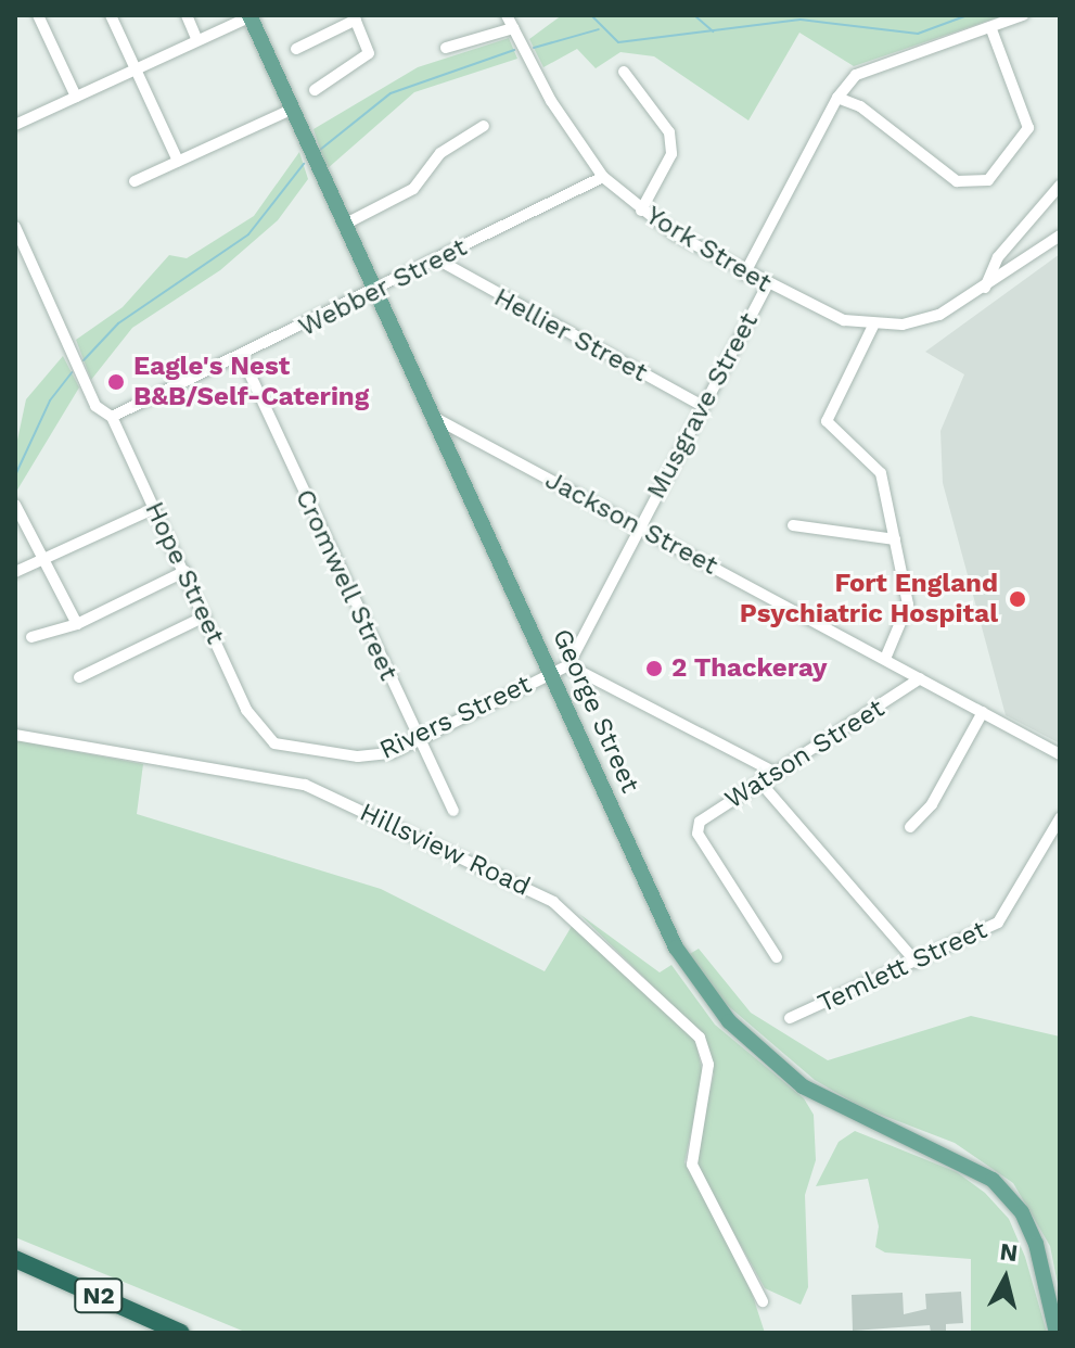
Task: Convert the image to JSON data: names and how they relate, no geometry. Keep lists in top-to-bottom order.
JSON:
{
  "streets": {
    "highway": ["N2"],
    "main road": ["George Street"],
    "street": [
      "York Street",
      "Webber Street",
      "Hellier Street",
      "Musgrave Street",
      "Jackson Street",
      "Hope Street",
      "Cromwell Street",
      "Rivers Street",
      "Watson Street",
      "Hillsview Road",
      "Temlett Street"
    ]
  },
  "crossings": [
    ["York Street", "Webber Street"],
    ["York Street", "Musgrave Street"],
    ["Webber Street", "Hellier Street"],
    ["Webber Street", "Hope Street"],
    ["Webber Street", "Cromwell Street"],
    ["Webber Street", "George Street"],
    ["Hellier Street", "Musgrave Street"],
    ["Musgrave Street", "Jackson Street"],
    ["Musgrave Street", "Rivers Street"],
    ["Jackson Street", "George Street"],
    ["Jackson Street", "Watson Street"],
    ["Hope Street", "Rivers Street"],
    ["Cromwell Street", "Rivers Street"],
    ["George Street", "Rivers Street"]
  ],
  "places": ["Eagle's Nest B&B/Self-Catering", "Fort England Psychiatric Hospital", "2 Thackeray"],
  "north": "top"
}
